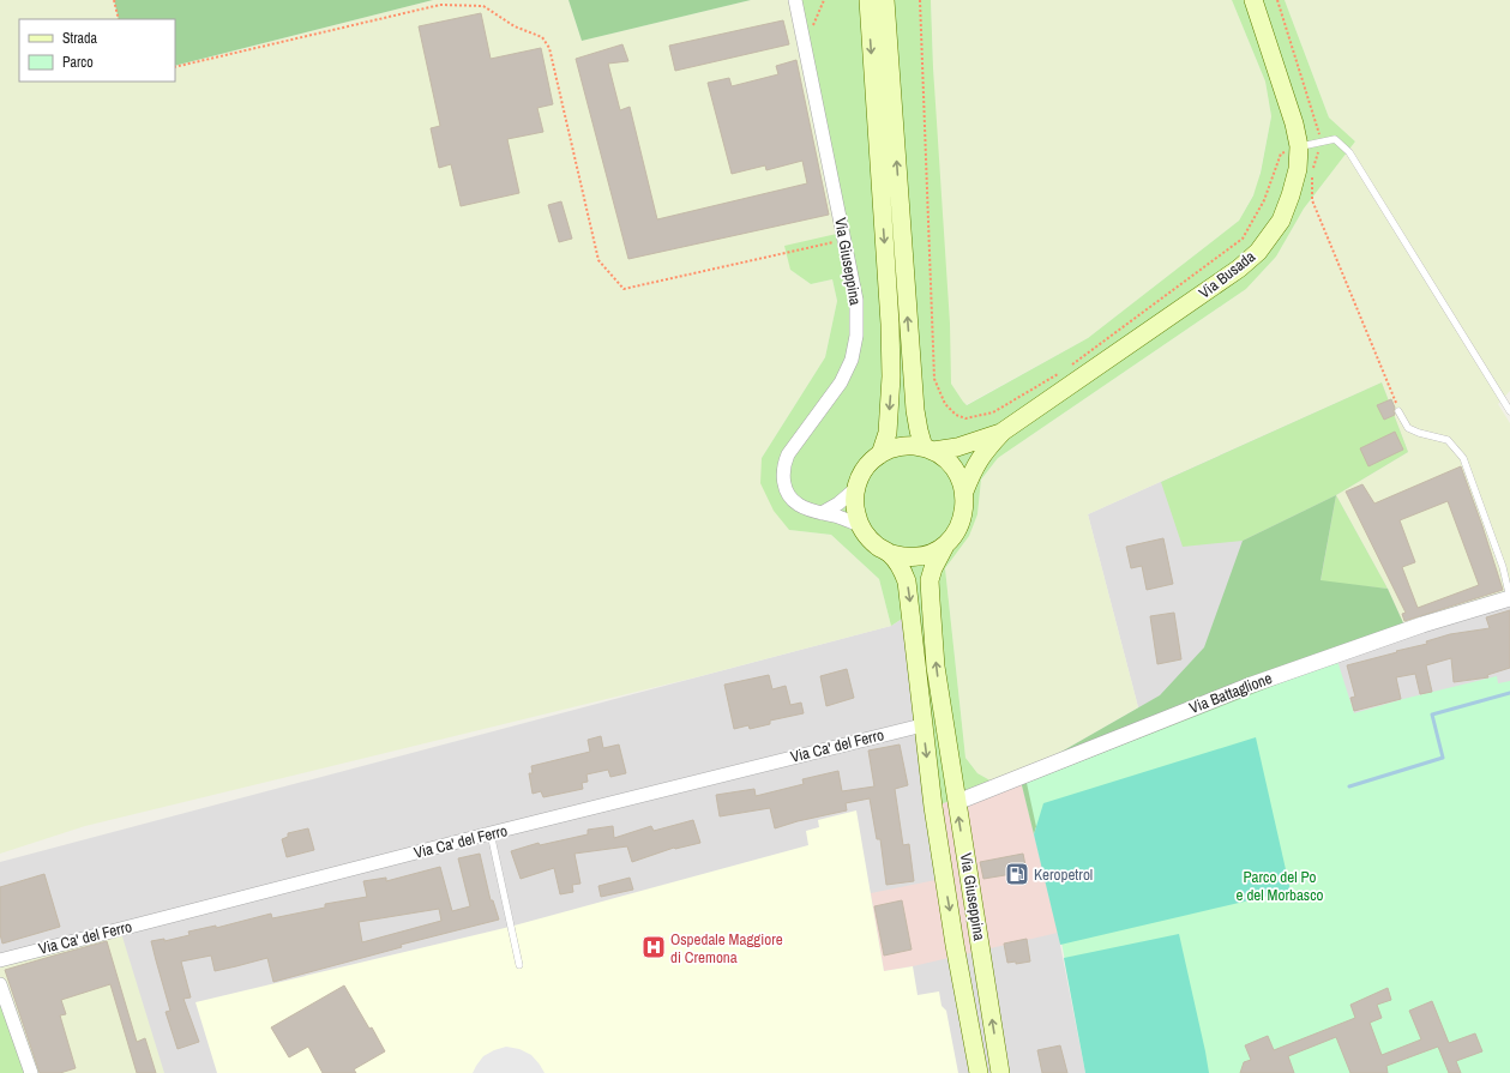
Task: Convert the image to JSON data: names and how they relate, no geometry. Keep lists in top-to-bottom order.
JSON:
{
  "streets": {
    "main road": ["Via Giuseppina", "Via Busada"],
    "street": ["Via Battaglione", "Via Ca' del Ferro"]
  },
  "crossings": [
    ["Via Giuseppina", "Via Busada"],
    ["Via Giuseppina", "Via Battaglione"],
    ["Via Giuseppina", "Via Ca' del Ferro"]
  ],
  "parks": ["Parco del Po e del Morbasco"],
  "places": {
    "fuel station": ["Keropetrol"],
    "hospital": ["Ospedale Maggiore di Cremona"]
  },
  "legend": ["Strada", "Parco"]
}
